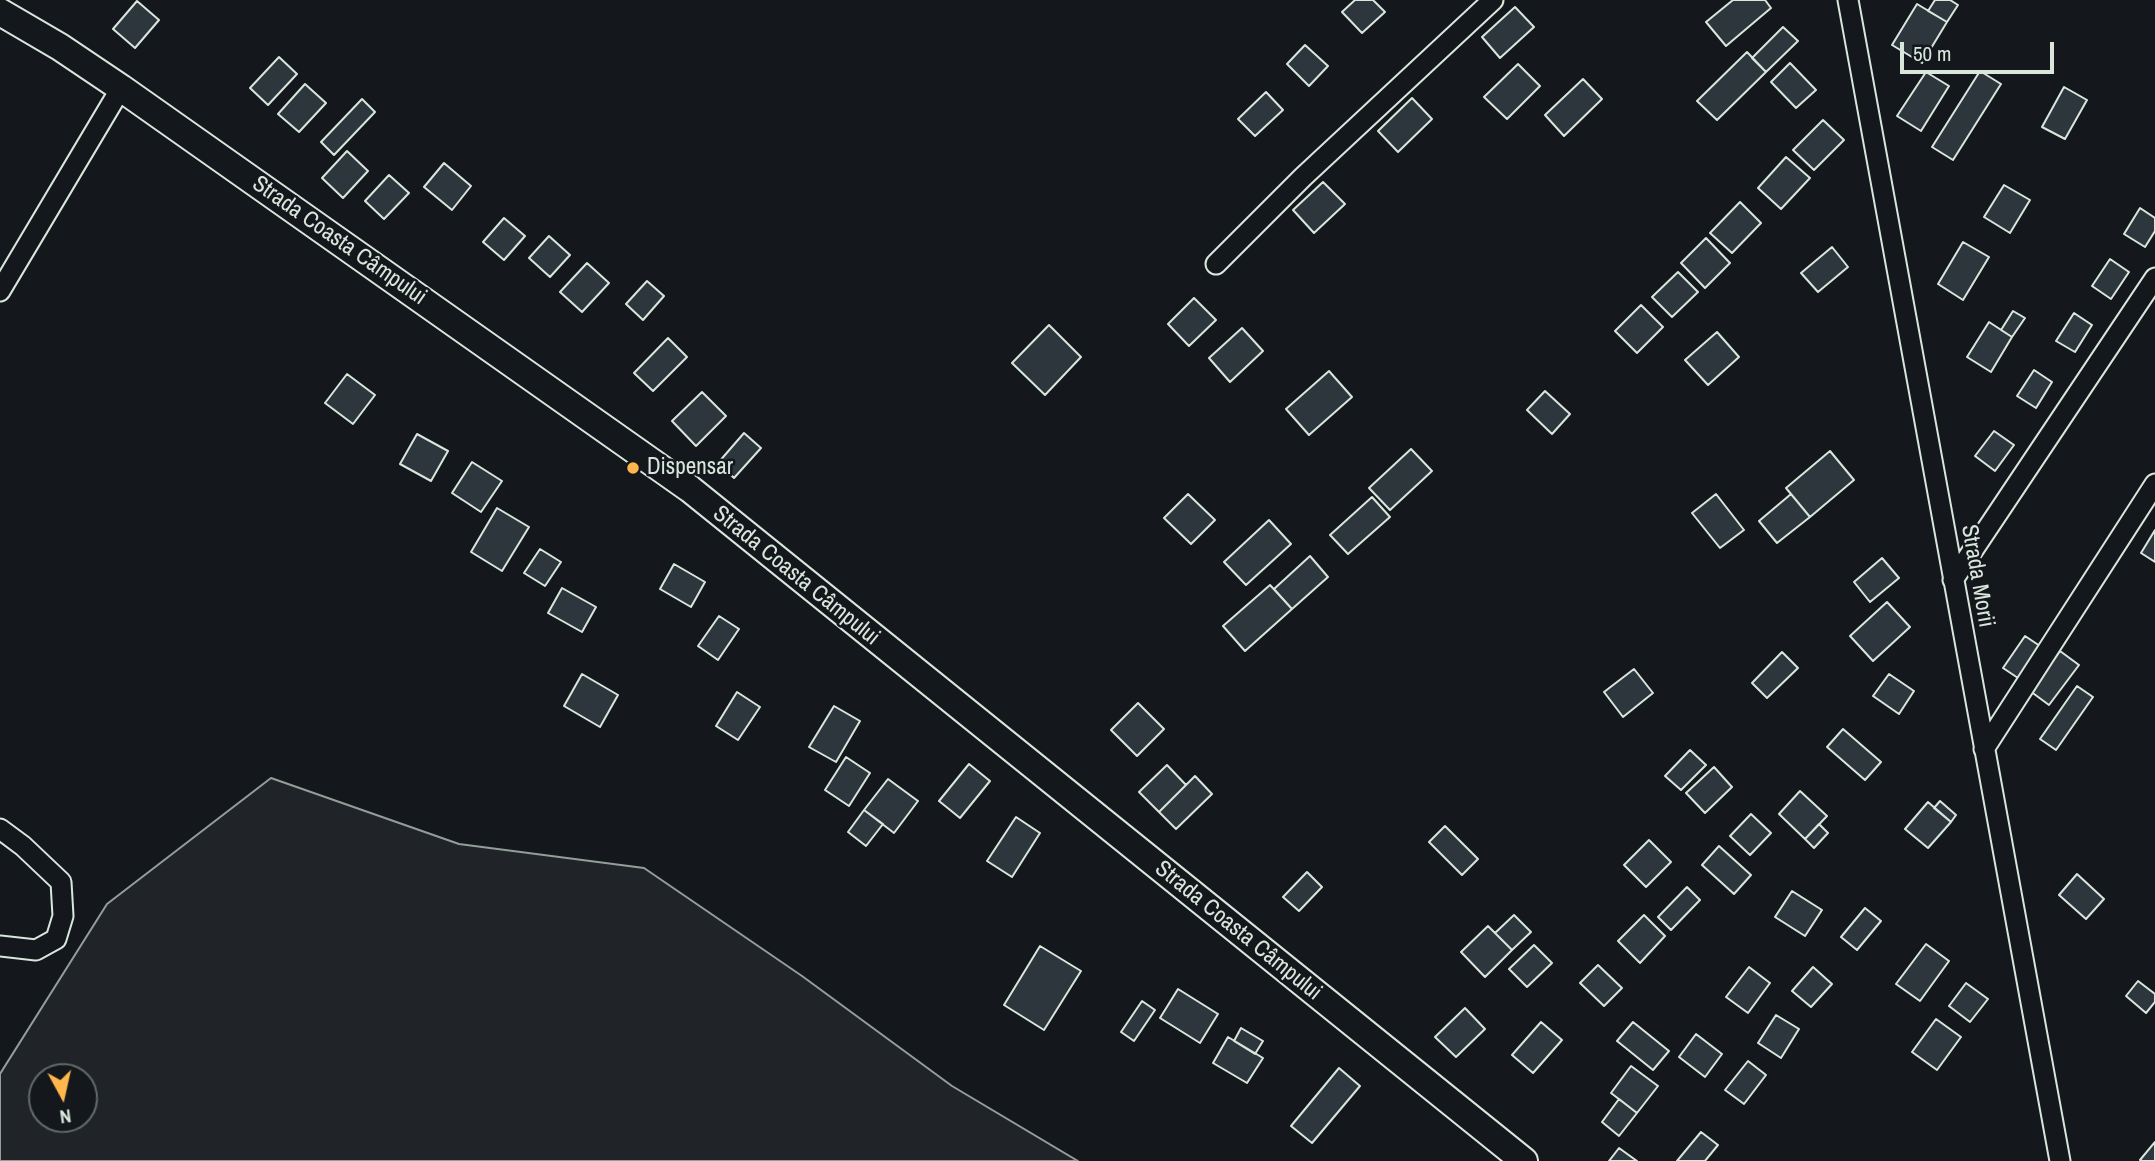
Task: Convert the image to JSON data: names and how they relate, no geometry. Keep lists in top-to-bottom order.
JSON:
{
  "streets": {
    "street": ["Strada Coasta Câmpului", "Strada Morii"]
  },
  "places": ["Dispensar"],
  "scale_bar": "50 m",
  "north": "bottom"
}
